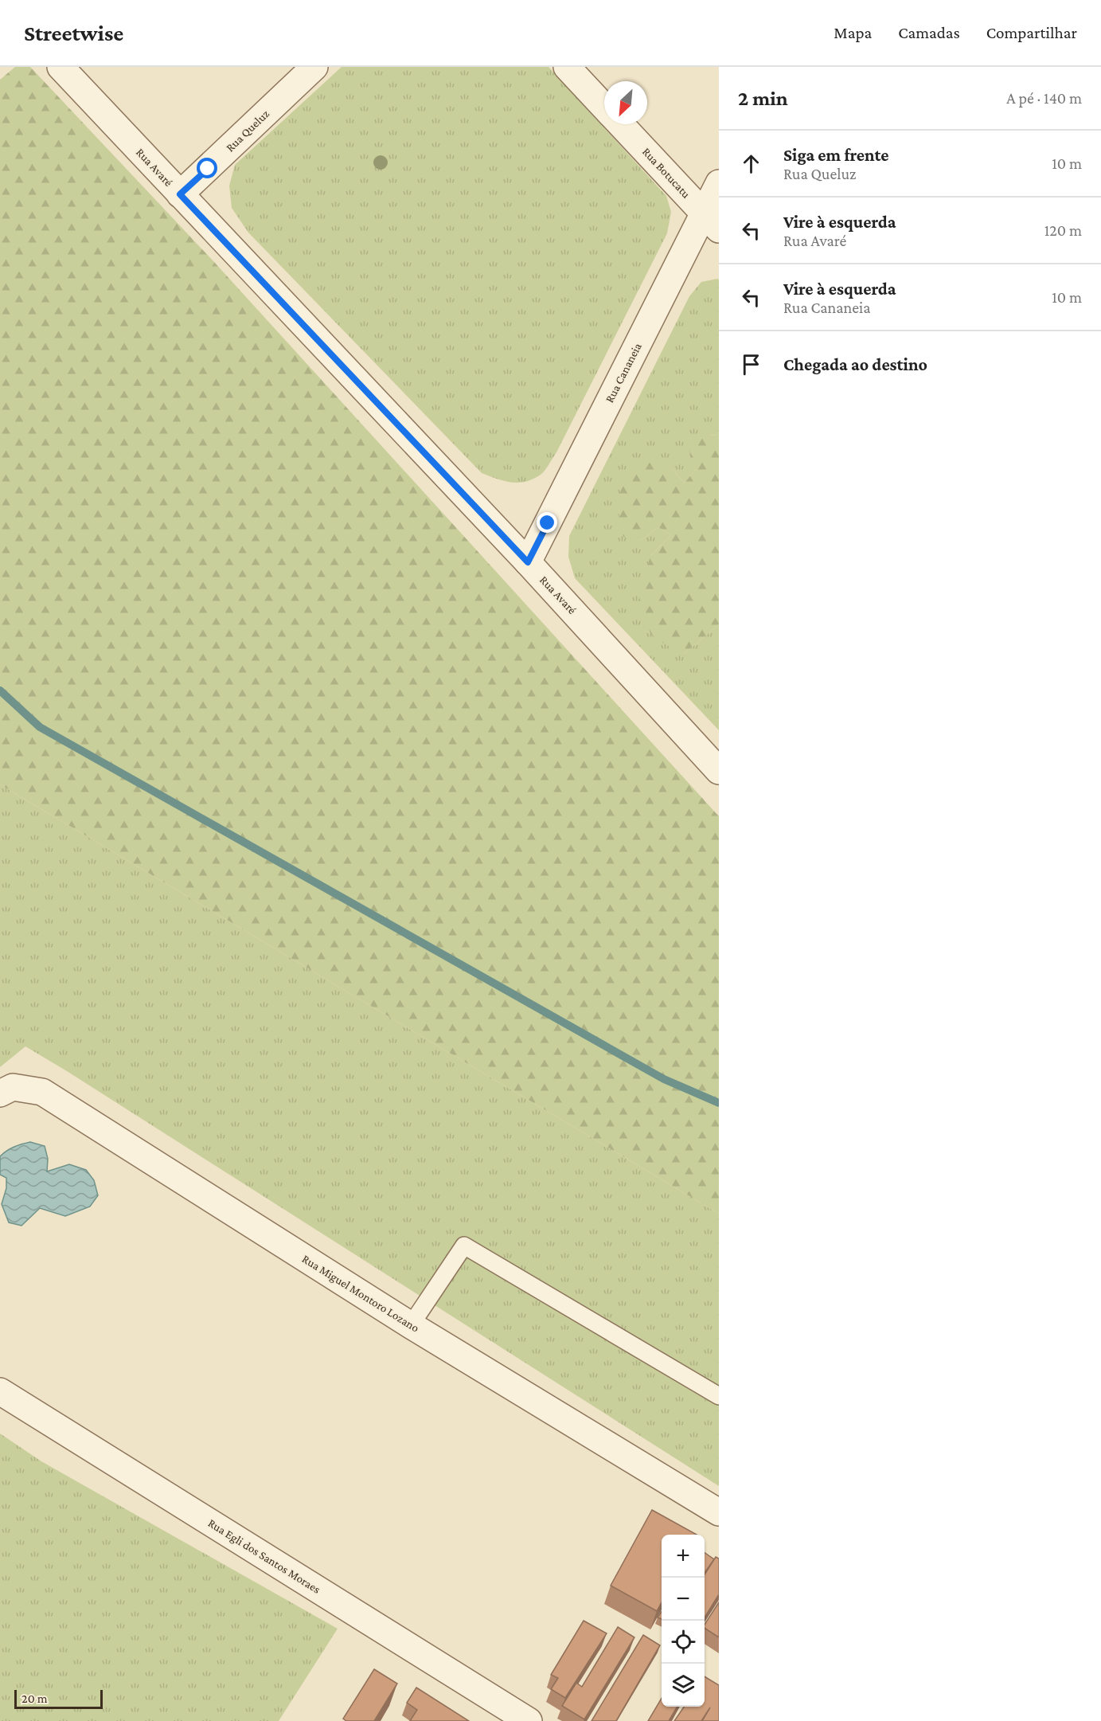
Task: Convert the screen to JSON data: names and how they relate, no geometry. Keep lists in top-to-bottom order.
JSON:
{
  "streets": {
    "street": [
      "Rua Queluz",
      "Rua Avaré",
      "Rua Botucatu",
      "Rua Cananeia",
      "Rua Miguel Montoro Lozano",
      "Rua Egli dos Santos Moraes"
    ]
  },
  "crossings": [
    ["Rua Queluz", "Rua Avaré"],
    ["Rua Avaré", "Rua Cananeia"],
    ["Rua Botucatu", "Rua Cananeia"]
  ],
  "scale_bar": "20 m",
  "north": "bottom left",
  "page": {
    "header": "Streetwise",
    "nav": ["Mapa", "Camadas", "Compartilhar"],
    "heading": ["2 min", "A pé · 140 m"],
    "list": [
      ["Siga em frente", "Rua Queluz", "10 m"],
      ["Vire à esquerda", "Rua Avaré", "120 m"],
      ["Vire à esquerda", "Rua Cananeia", "10 m"],
      "Chegada ao destino"
    ],
    "map_buttons": ["+", "−"],
    "scale": "20 m"
  }
}
